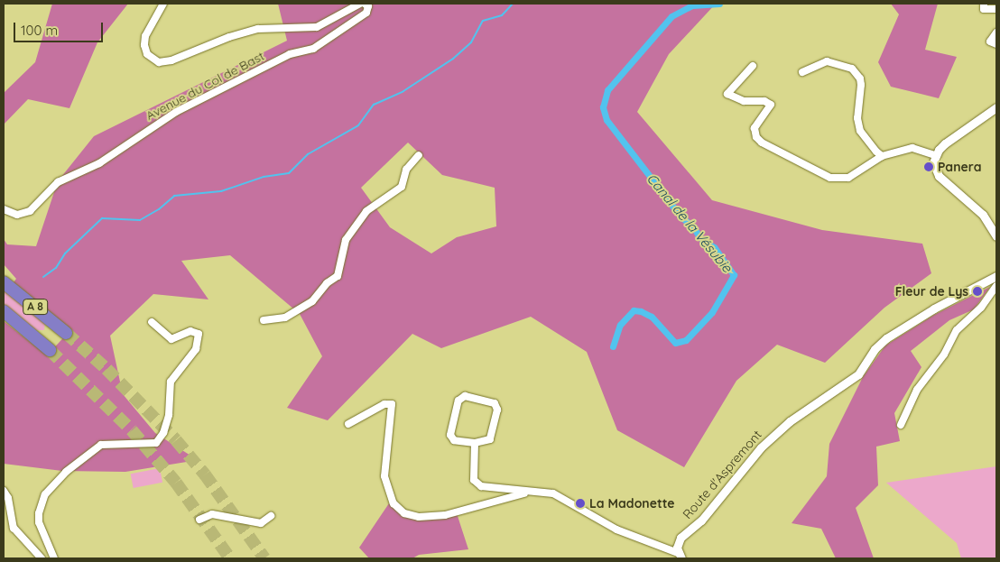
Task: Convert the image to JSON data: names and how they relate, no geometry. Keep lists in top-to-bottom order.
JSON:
{
  "streets": {
    "highway": ["A 8"],
    "street": ["Avenue du Col de Bast", "Route d'Aspremont"]
  },
  "water": ["Canal de la Vésubie"],
  "places": ["Panera", "Fleur de Lys", "La Madonette"],
  "scale_bar": "100 m"
}
